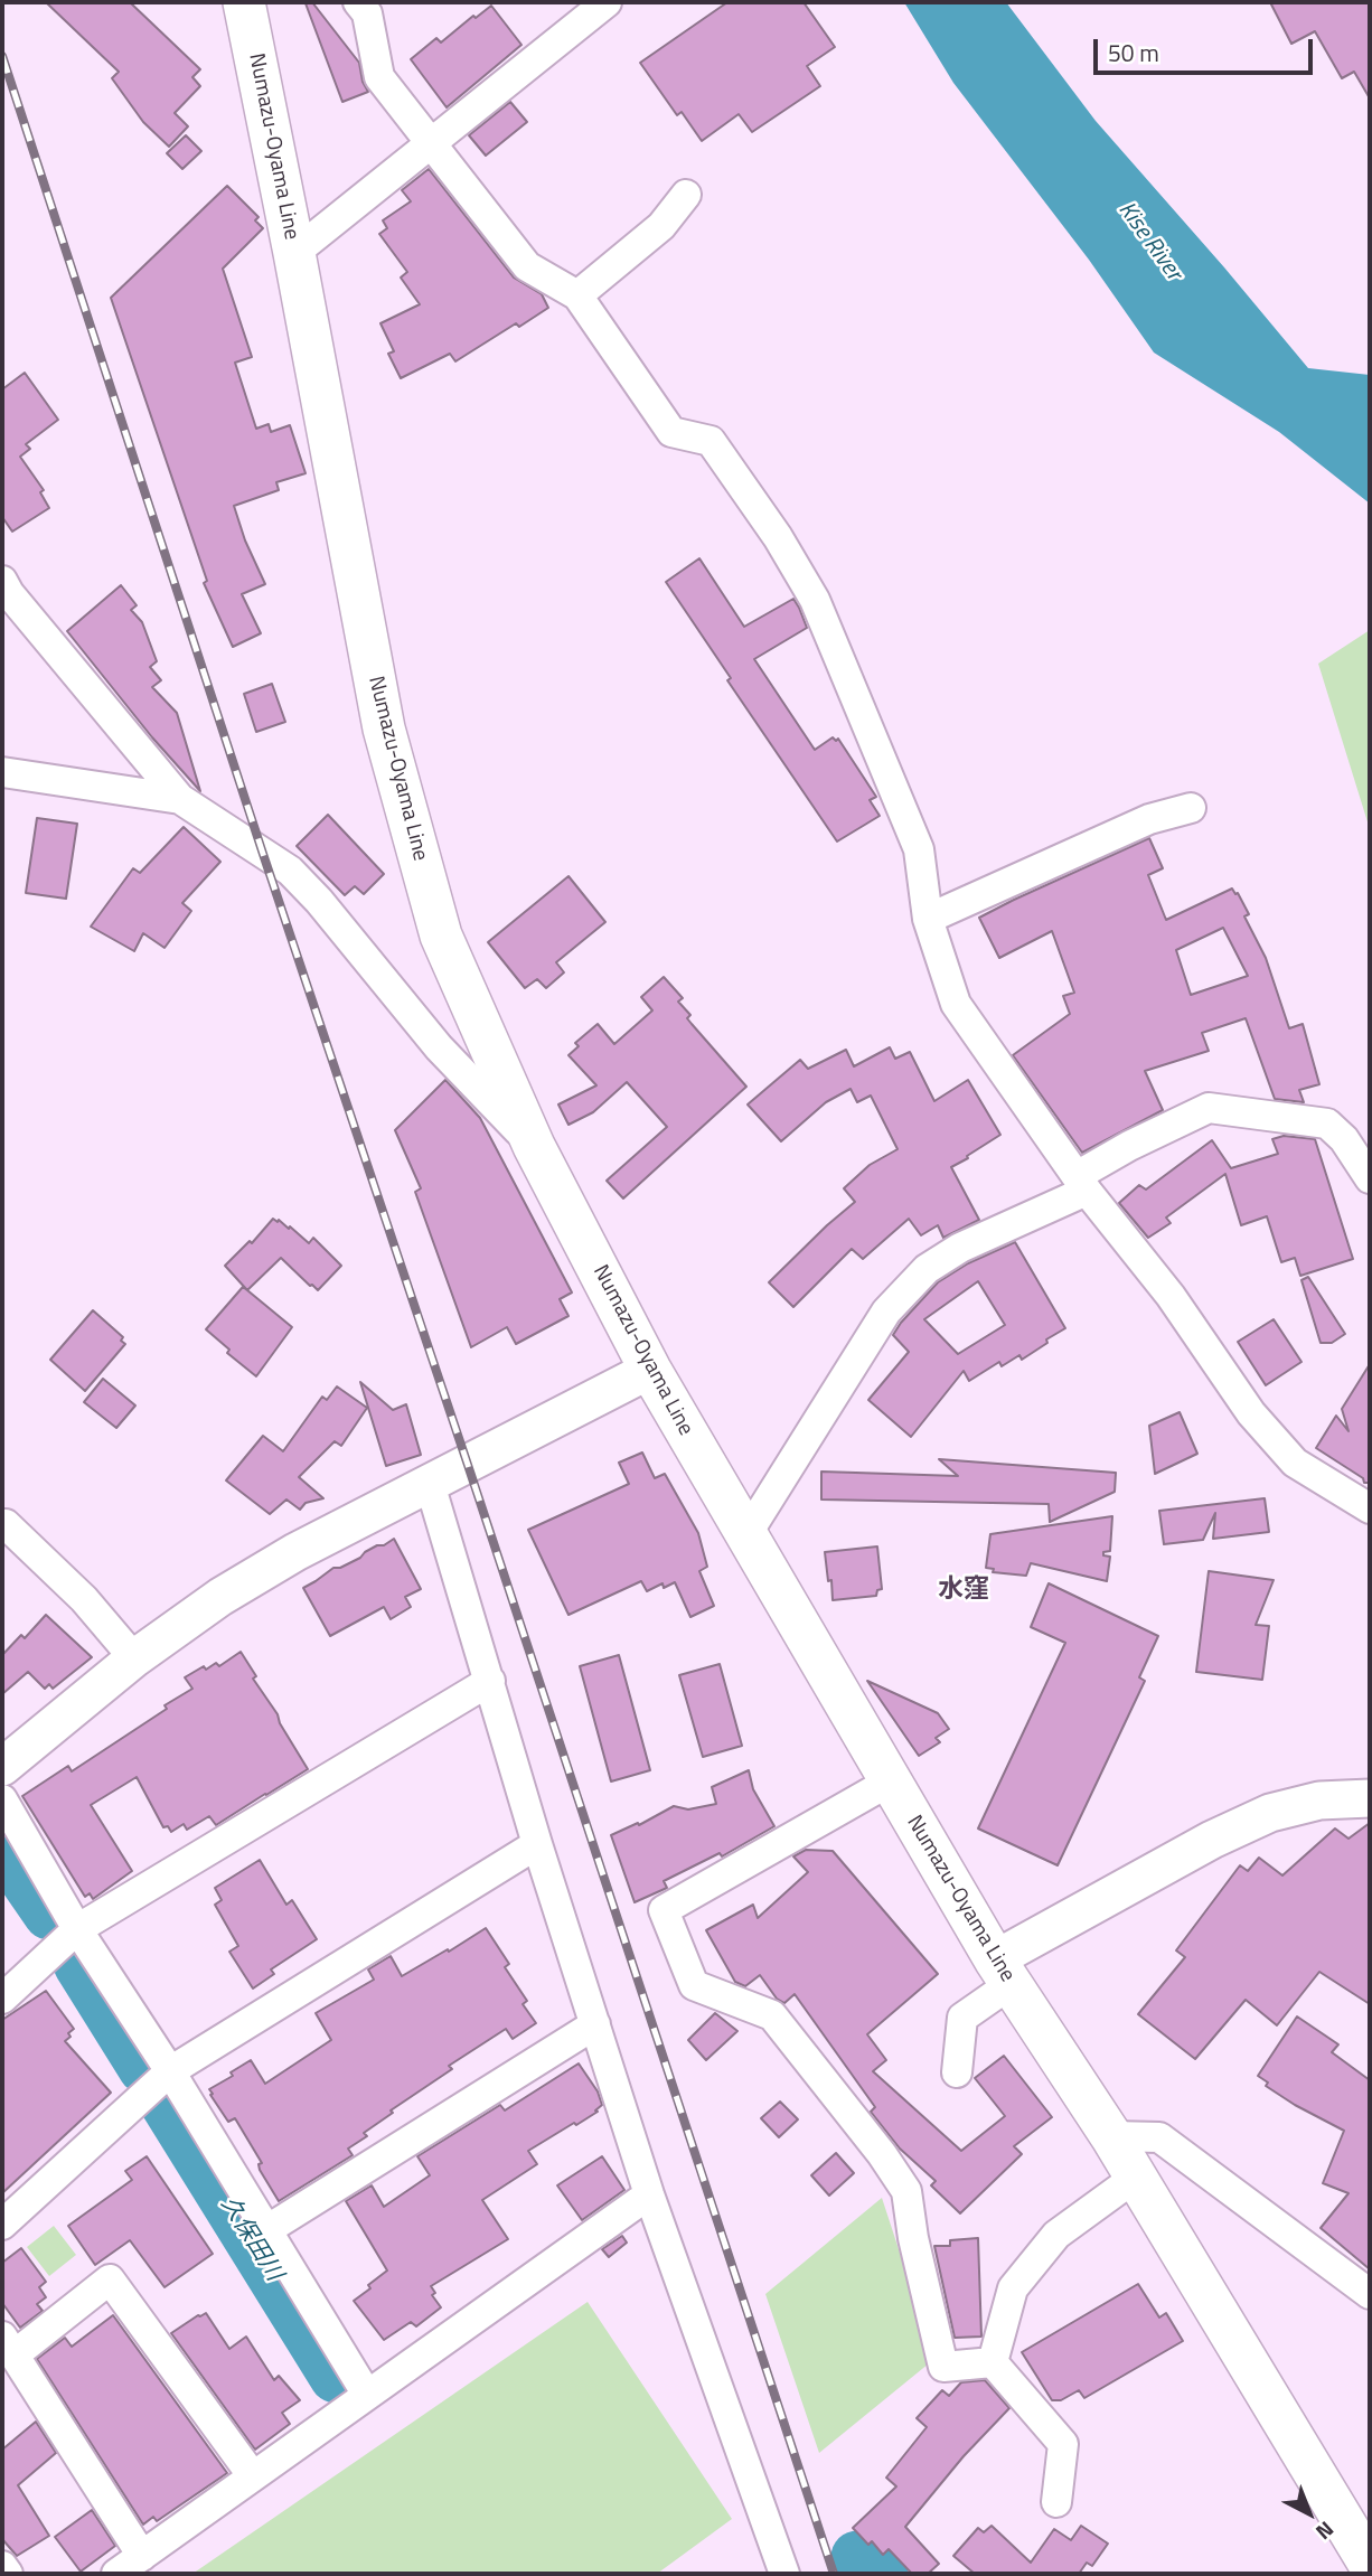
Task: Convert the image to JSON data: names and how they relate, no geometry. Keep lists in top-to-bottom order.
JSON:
{
  "streets": {
    "main road": ["Numazu-Oyama Line"]
  },
  "districts": ["水窪"],
  "water": ["Kise River", "久保田川"],
  "scale_bar": "50 m",
  "north": "bottom right"
}
